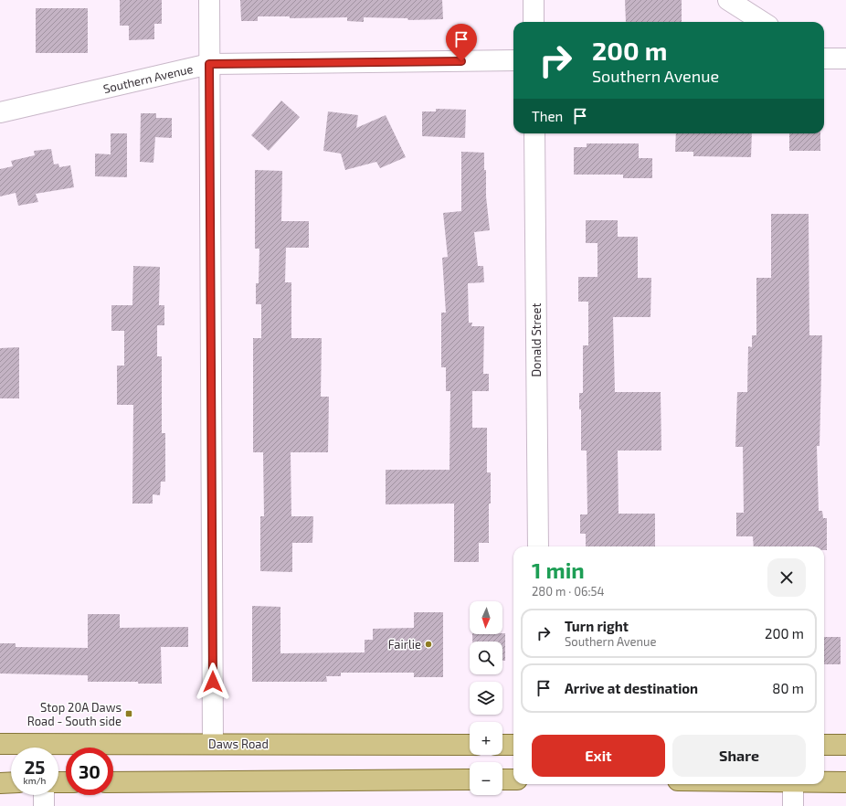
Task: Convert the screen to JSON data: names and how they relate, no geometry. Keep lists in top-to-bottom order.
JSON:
{
  "streets": {
    "main road": ["Daws Road"],
    "street": ["Southern Avenue", "Donald Street"]
  },
  "places": {
    "other": ["Fairlie"],
    "transit": ["Stop 20A Daws Road - South side"]
  },
  "north": "bottom",
  "page": {
    "turn": ["200 m", "Southern Avenue"],
    "then": "Then",
    "heading": ["1 min", "280 m · 06:54"],
    "map_buttons": ["+", "−"],
    "list": [
      {
        "name": "Turn right",
        "note": "Southern Avenue",
        "value": "200 m"
      },
      {
        "name": "Arrive at destination",
        "value": "80 m"
      }
    ],
    "buttons": ["Exit", "Share"],
    "speed": "25 km/h",
    "limit": "30"
  }
}
